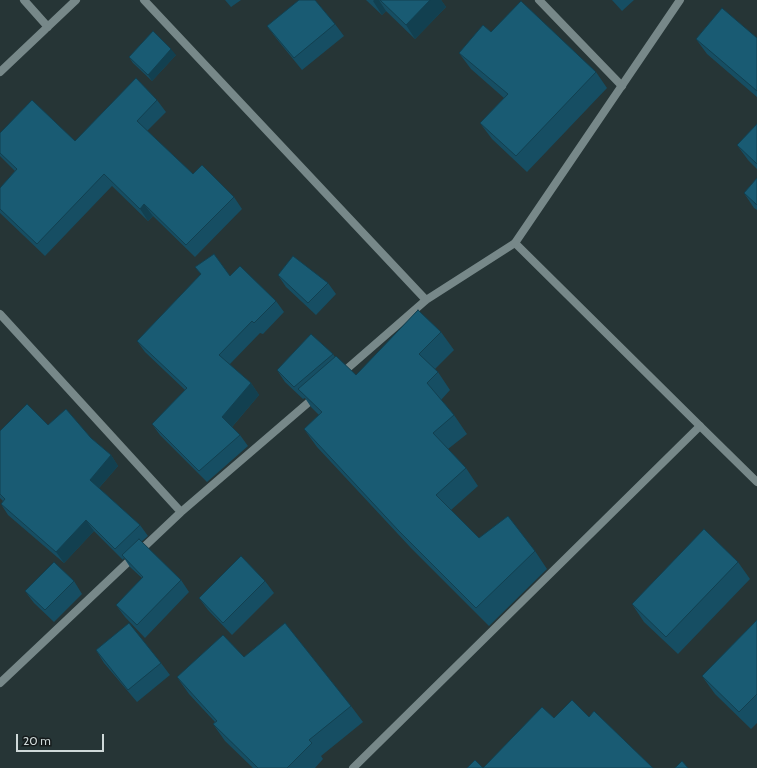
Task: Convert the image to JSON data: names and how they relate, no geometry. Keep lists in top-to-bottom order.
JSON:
{
  "scale_bar": "20 m"
}
